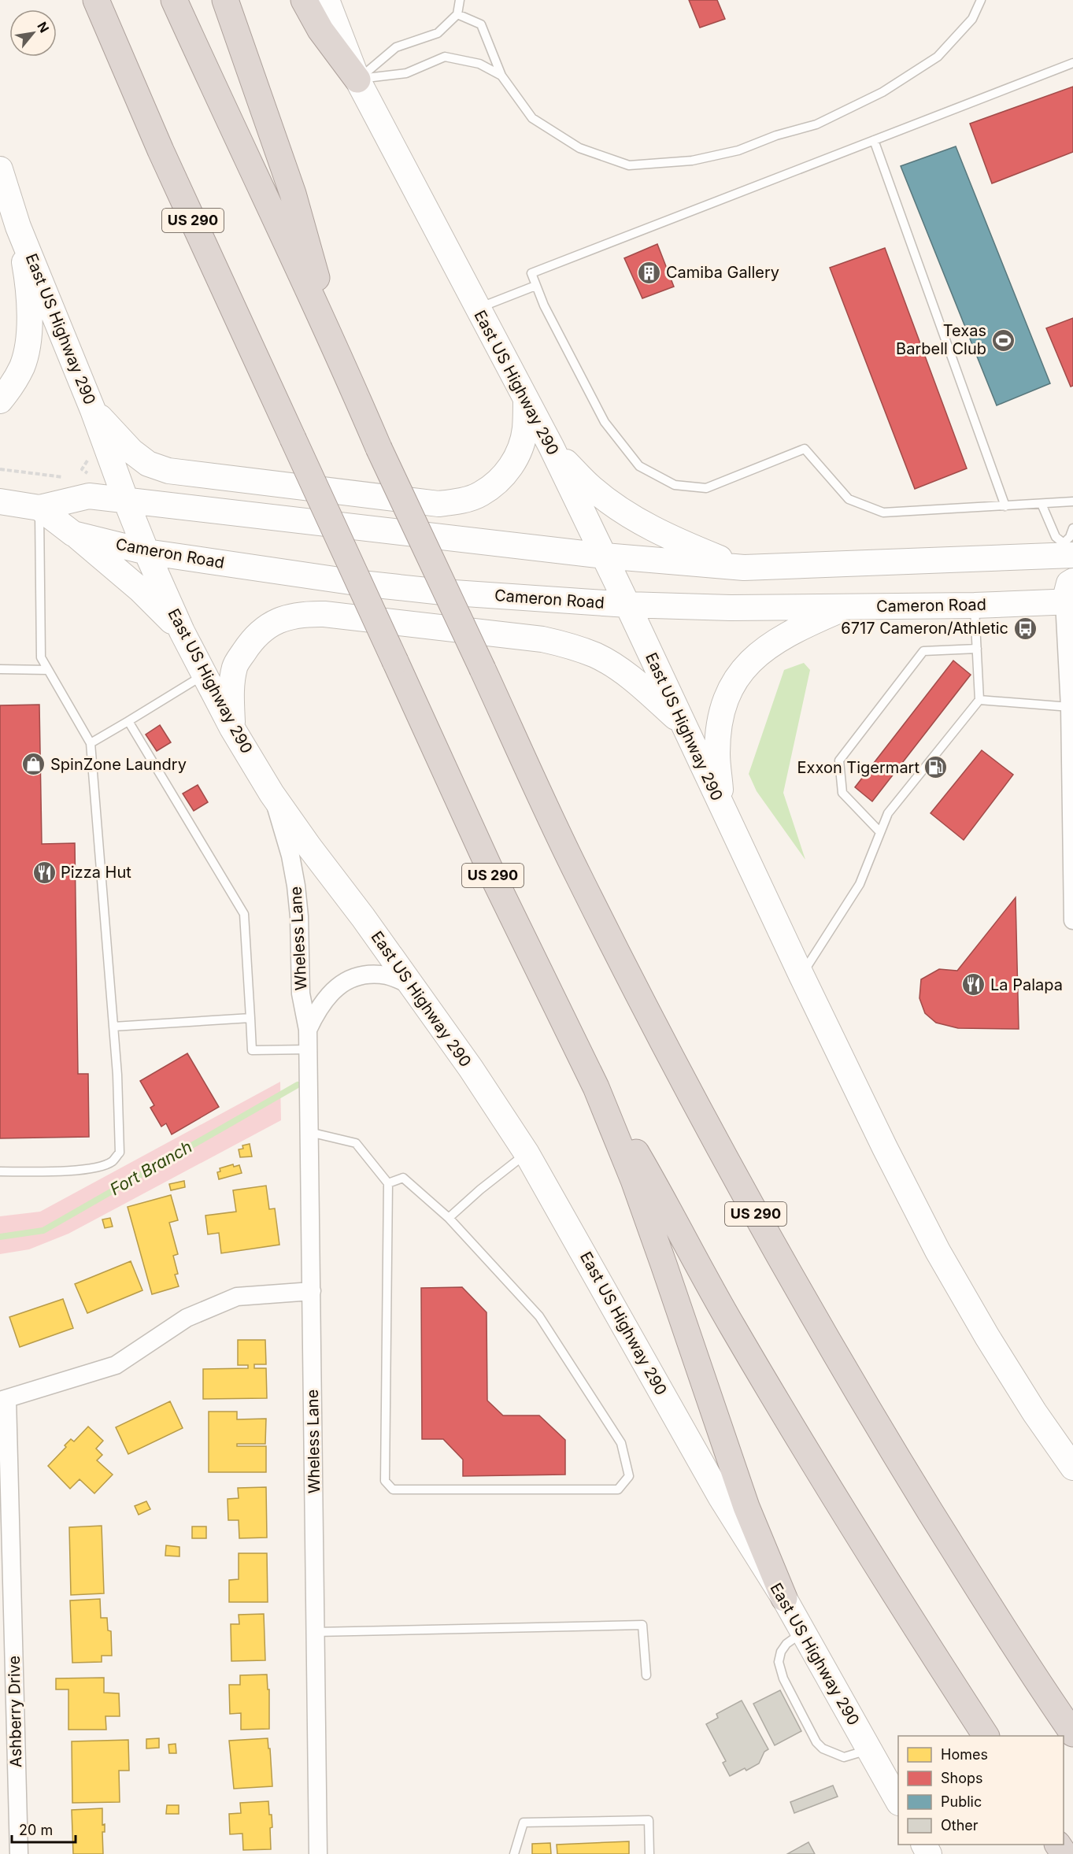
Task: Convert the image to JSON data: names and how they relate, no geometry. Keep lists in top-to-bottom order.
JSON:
{
  "streets": {
    "highway": ["US 290"],
    "main road": ["East US Highway 290", "Cameron Road"],
    "street": ["Wheless Lane", "Ashberry Drive"]
  },
  "crossings": [
    ["East US Highway 290", "Cameron Road"],
    ["East US Highway 290", "Wheless Lane"]
  ],
  "water": ["Fort Branch"],
  "places": {
    "building": ["Camiba Gallery"],
    "sports": ["Texas Barbell Club"],
    "bus stop": ["6717 Cameron/Athletic"],
    "shop": ["SpinZone Laundry"],
    "fuel station": ["Exxon Tigermart"],
    "restaurant": ["Pizza Hut", "La Palapa"]
  },
  "legend": [
    "Homes",
    "Shops",
    "Public",
    "Other"
  ],
  "scale_bar": "20 m",
  "north": "top right"
}
